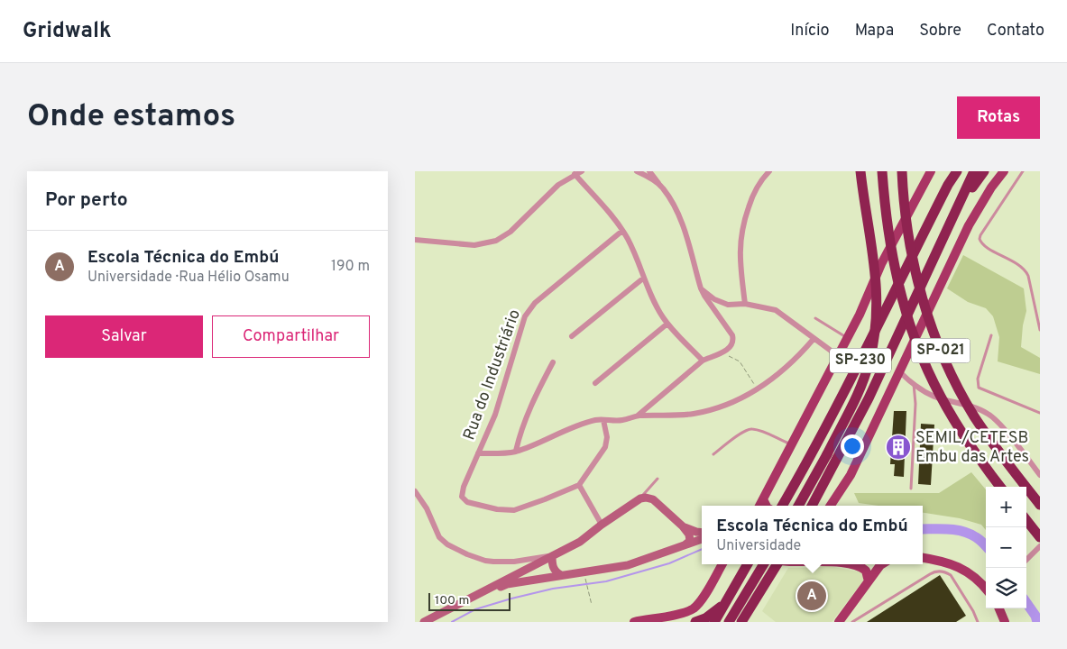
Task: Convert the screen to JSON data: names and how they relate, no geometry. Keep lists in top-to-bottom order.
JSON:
{
  "streets": {
    "highway": ["SP-021", "SP-230"],
    "street": ["Rua do Industriário"]
  },
  "places": {
    "building": ["SEMIL/CETESB Embu das Artes"]
  },
  "scale_bar": "100 m",
  "page": {
    "header": "Gridwalk",
    "nav": [
      "Início",
      "Mapa",
      "Sobre",
      "Contato"
    ],
    "buttons": [
      "Rotas",
      ["Salvar", "Compartilhar"]
    ],
    "title": "Onde estamos",
    "heading": "Por perto",
    "list": [
      {
        "mark": "A",
        "name": "Escola Técnica do Embú",
        "note": "Universidade · Rua Hélio Osamu",
        "value": "190 m"
      }
    ],
    "map_buttons": ["+", "−"],
    "popup": ["Escola Técnica do Embú", "Universidade"],
    "pins": "A",
    "scale": "100 m"
  }
}
